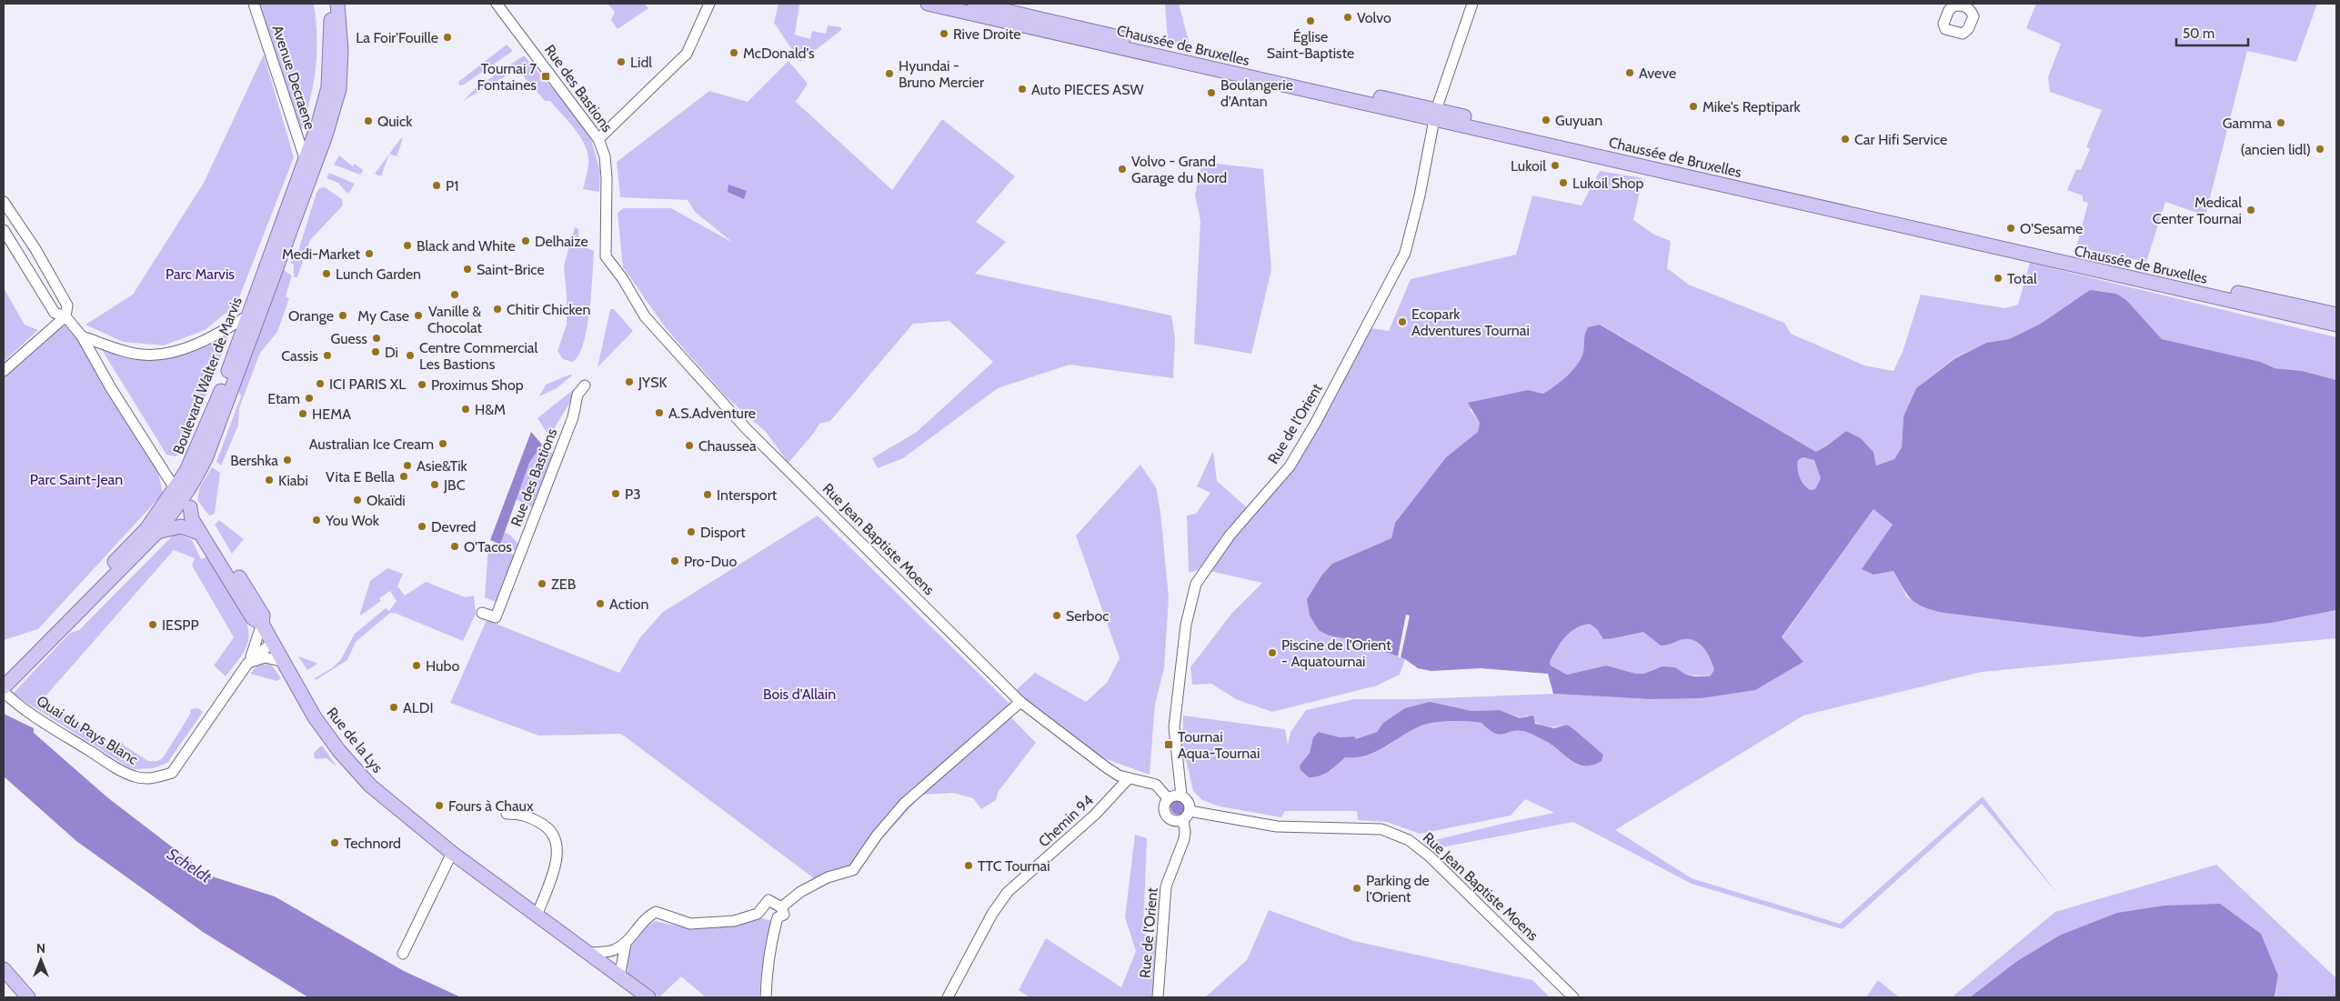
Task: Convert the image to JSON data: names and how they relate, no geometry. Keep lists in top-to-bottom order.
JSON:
{
  "streets": {
    "main road": ["Chaussée de Bruxelles", "Boulevard Walter de Marvis", "Rue de la Lys"],
    "street": [
      "Avenue Decraene",
      "Rue des Bastions",
      "Rue de l'Orient",
      "Rue Jean Baptiste Moens",
      "Quai du Pays Blanc",
      "Chemin 94"
    ]
  },
  "crossings": [
    ["Chaussée de Bruxelles", "Rue de l'Orient"],
    ["Avenue Decraene", "Boulevard Walter de Marvis"],
    ["Rue des Bastions", "Rue Jean Baptiste Moens"],
    ["Boulevard Walter de Marvis", "Rue de la Lys"],
    ["Rue de l'Orient", "Rue Jean Baptiste Moens"],
    ["Rue Jean Baptiste Moens", "Chemin 94"]
  ],
  "water": ["Scheldt"],
  "parks": ["Parc Marvis", "Parc Saint-Jean", "Bois d'Allain"],
  "places": {
    "other": [
      "Volvo",
      "Église Saint-Baptiste",
      "Rive Droite",
      "La Foir'Fouille",
      "McDonald's",
      "Lidl",
      "Aveve",
      "Hyundai - Bruno Mercier",
      "Auto PIECES ASW",
      "Boulangerie d'Antan",
      "Mike's Reptipark",
      "Guyuan",
      "Quick",
      "Gamma",
      "Car Hifi Service",
      "(ancien lidl)",
      "Lukoil",
      "Volvo - Grand Garage du Nord",
      "Lukoil Shop",
      "P1",
      "Medical Center Tournai",
      "O'Sesame",
      "Delhaize",
      "Black and White",
      "Medi-Market",
      "Saint-Brice",
      "Lunch Garden",
      "Total",
      "Vanille & Chocolat",
      "Chitir Chicken",
      "Orange",
      "My Case",
      "Ecopark Adventures Tournai",
      "Guess",
      "Di",
      "Cassis",
      "Centre Commercial Les Bastions",
      "JYSK",
      "ICI PARIS XL",
      "Proximus Shop",
      "Etam",
      "H&M",
      "A.S.Adventure",
      "HEMA",
      "Australian Ice Cream",
      "Chaussea",
      "Bershka",
      "Asie&Tik",
      "Vita E Bella",
      "Kiabi",
      "JBC",
      "P3",
      "Intersport",
      "Okaïdi",
      "You Wok",
      "Devred",
      "Disport",
      "O'Tacos",
      "Pro-Duo",
      "ZEB",
      "Action",
      "Serboc",
      "IESPP",
      "Piscine de l'Orient - Aquatournai",
      "Hubo",
      "ALDI",
      "Fours à Chaux",
      "Technord",
      "TTC Tournai",
      "Parking de l'Orient"
    ],
    "transit": ["Tournai 7 Fontaines", "Tournai Aqua-Tournai"]
  },
  "scale_bar": "50 m",
  "north": "top"
}
